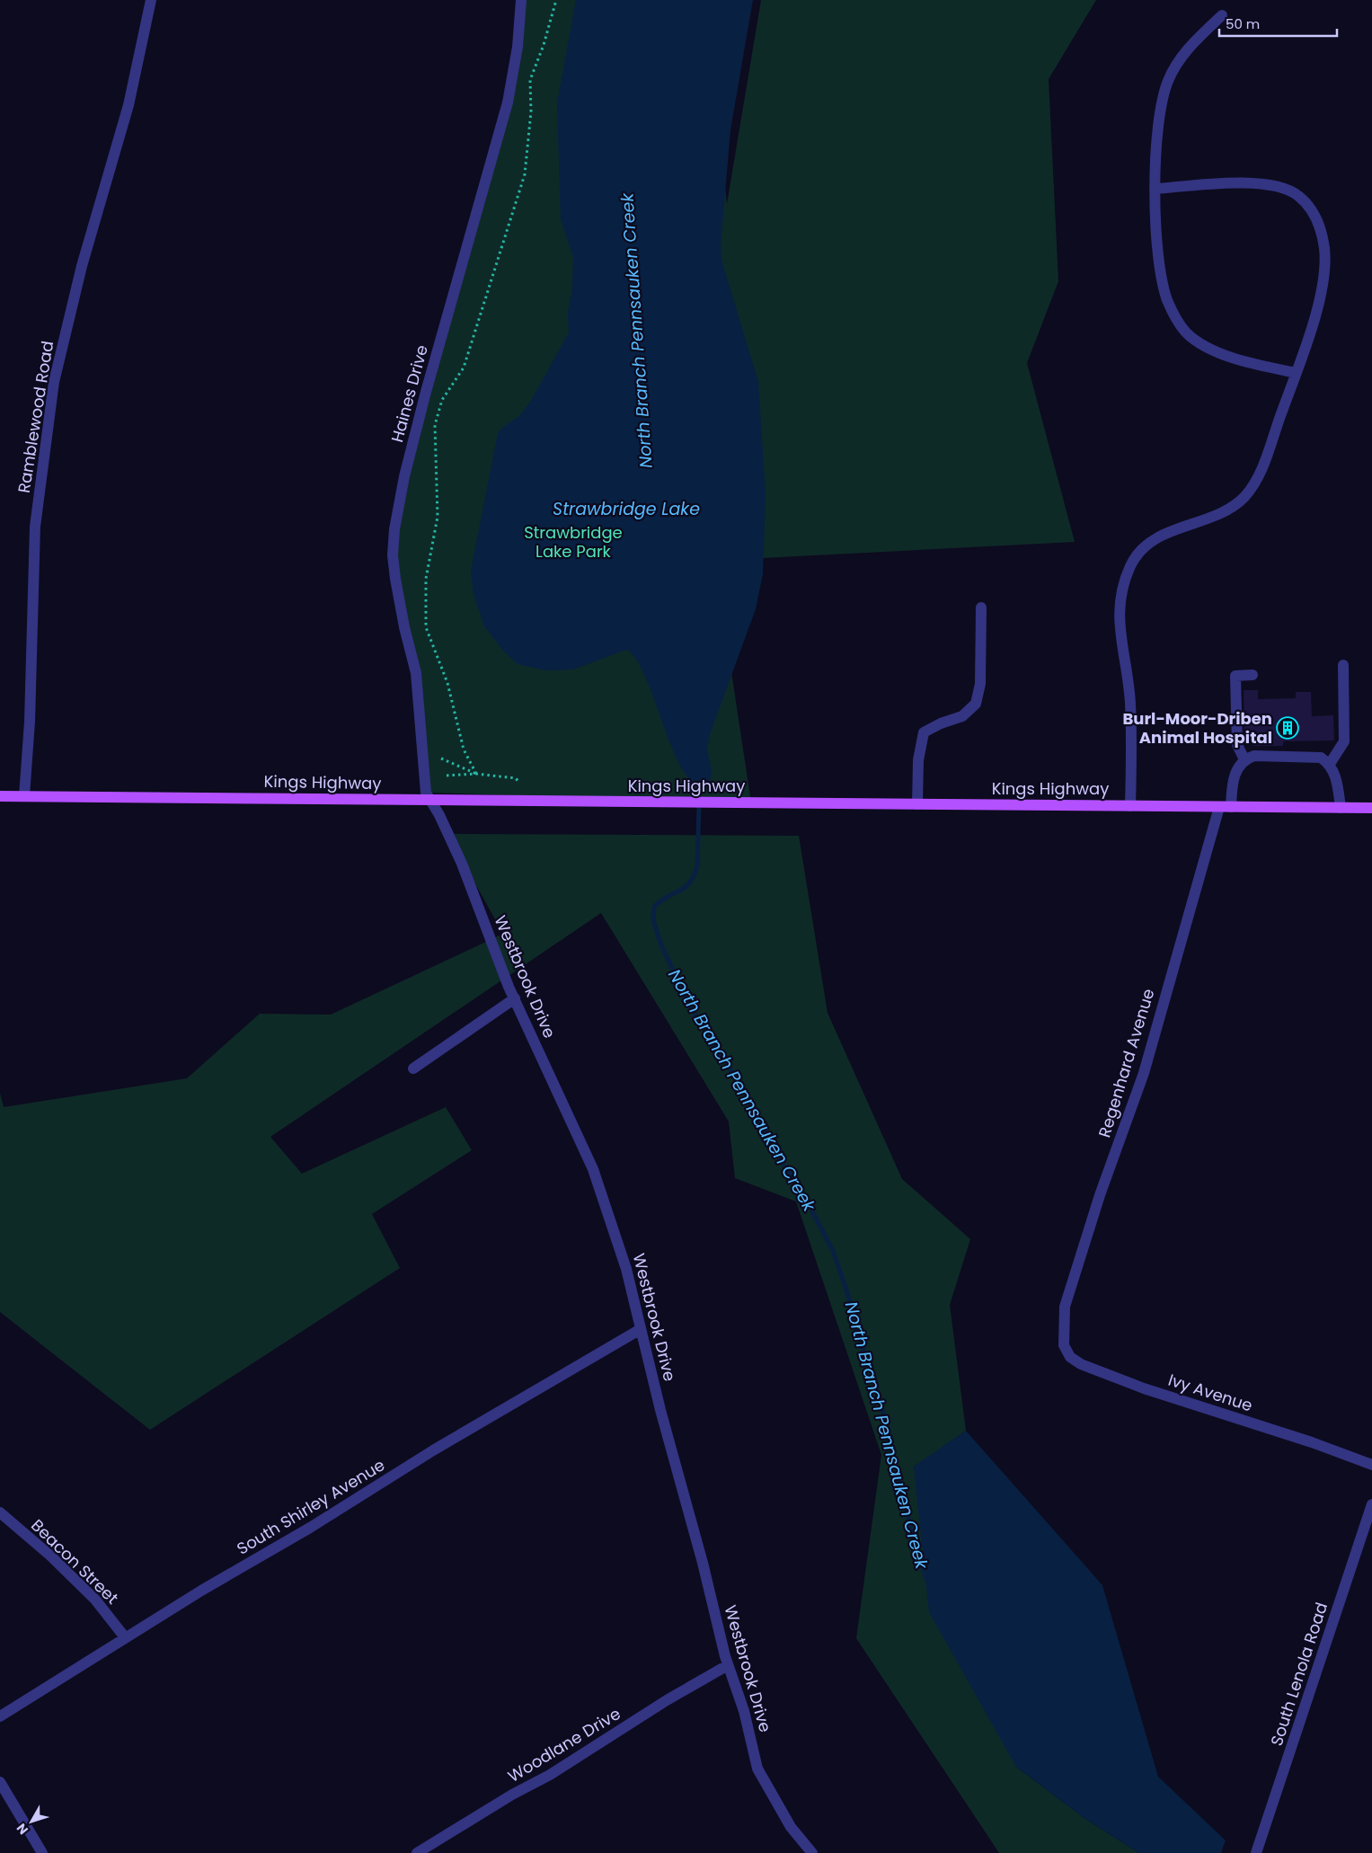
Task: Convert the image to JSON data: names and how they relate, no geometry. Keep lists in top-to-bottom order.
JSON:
{
  "streets": {
    "main road": ["Kings Highway"],
    "street": [
      "Haines Drive",
      "Ramblewood Road",
      "Westbrook Drive",
      "Regenhard Avenue",
      "Ivy Avenue",
      "South Shirley Avenue",
      "Beacon Street",
      "South Lenola Road",
      "Woodlane Drive"
    ]
  },
  "crossings": [
    ["Haines Drive", "Kings Highway"],
    ["Haines Drive", "Westbrook Drive"],
    ["Ramblewood Road", "Kings Highway"],
    ["Kings Highway", "Westbrook Drive"],
    ["Kings Highway", "Regenhard Avenue"],
    ["Westbrook Drive", "South Shirley Avenue"],
    ["Westbrook Drive", "Woodlane Drive"],
    ["Regenhard Avenue", "Ivy Avenue"],
    ["South Shirley Avenue", "Beacon Street"]
  ],
  "water": ["North Branch Pennsauken Creek", "Strawbridge Lake"],
  "parks": ["Strawbridge Lake Park"],
  "places": {
    "building": ["Burl-Moor-Driben Animal Hospital"]
  },
  "scale_bar": "50 m",
  "north": "bottom left"
}
